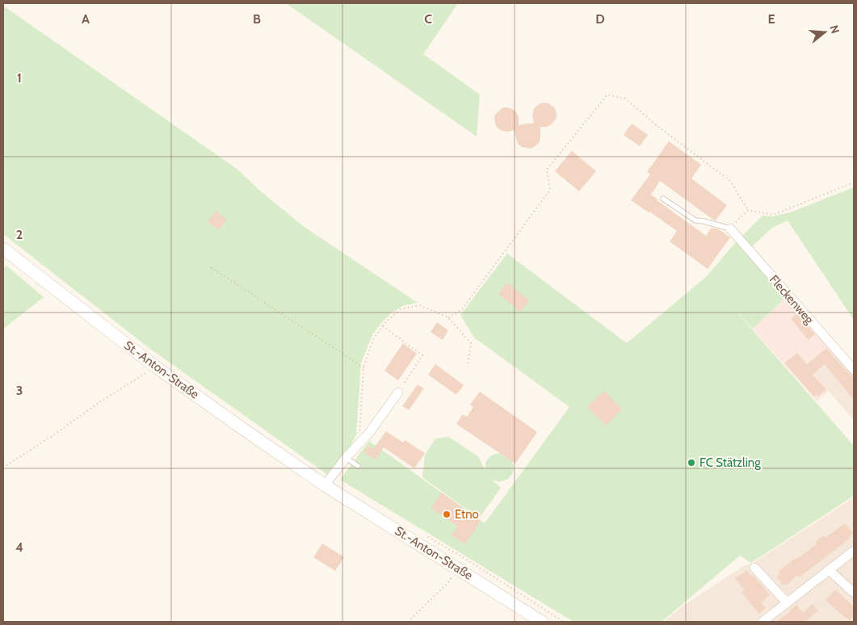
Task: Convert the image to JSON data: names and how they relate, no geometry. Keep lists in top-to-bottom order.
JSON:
{
  "streets": {
    "street": ["Fleckenweg", "St.-Anton-Straße"]
  },
  "places": ["FC Stätzling", "Etno"],
  "north": "right",
  "grid": {
    "columns": [
      "A",
      "B",
      "C",
      "D",
      "E"
    ],
    "rows": [
      "1",
      "2",
      "3",
      "4"
    ]
  }
}
